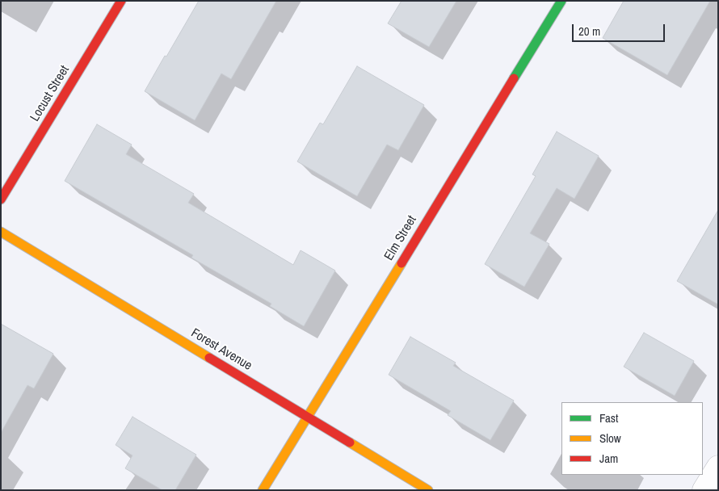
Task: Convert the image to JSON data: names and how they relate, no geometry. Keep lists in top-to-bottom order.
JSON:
{
  "streets": {
    "street": ["Locust Street", "Elm Street", "Forest Avenue"]
  },
  "crossings": [
    ["Elm Street", "Forest Avenue"]
  ],
  "legend": ["Fast", "Slow", "Jam"],
  "scale_bar": "20 m"
}
